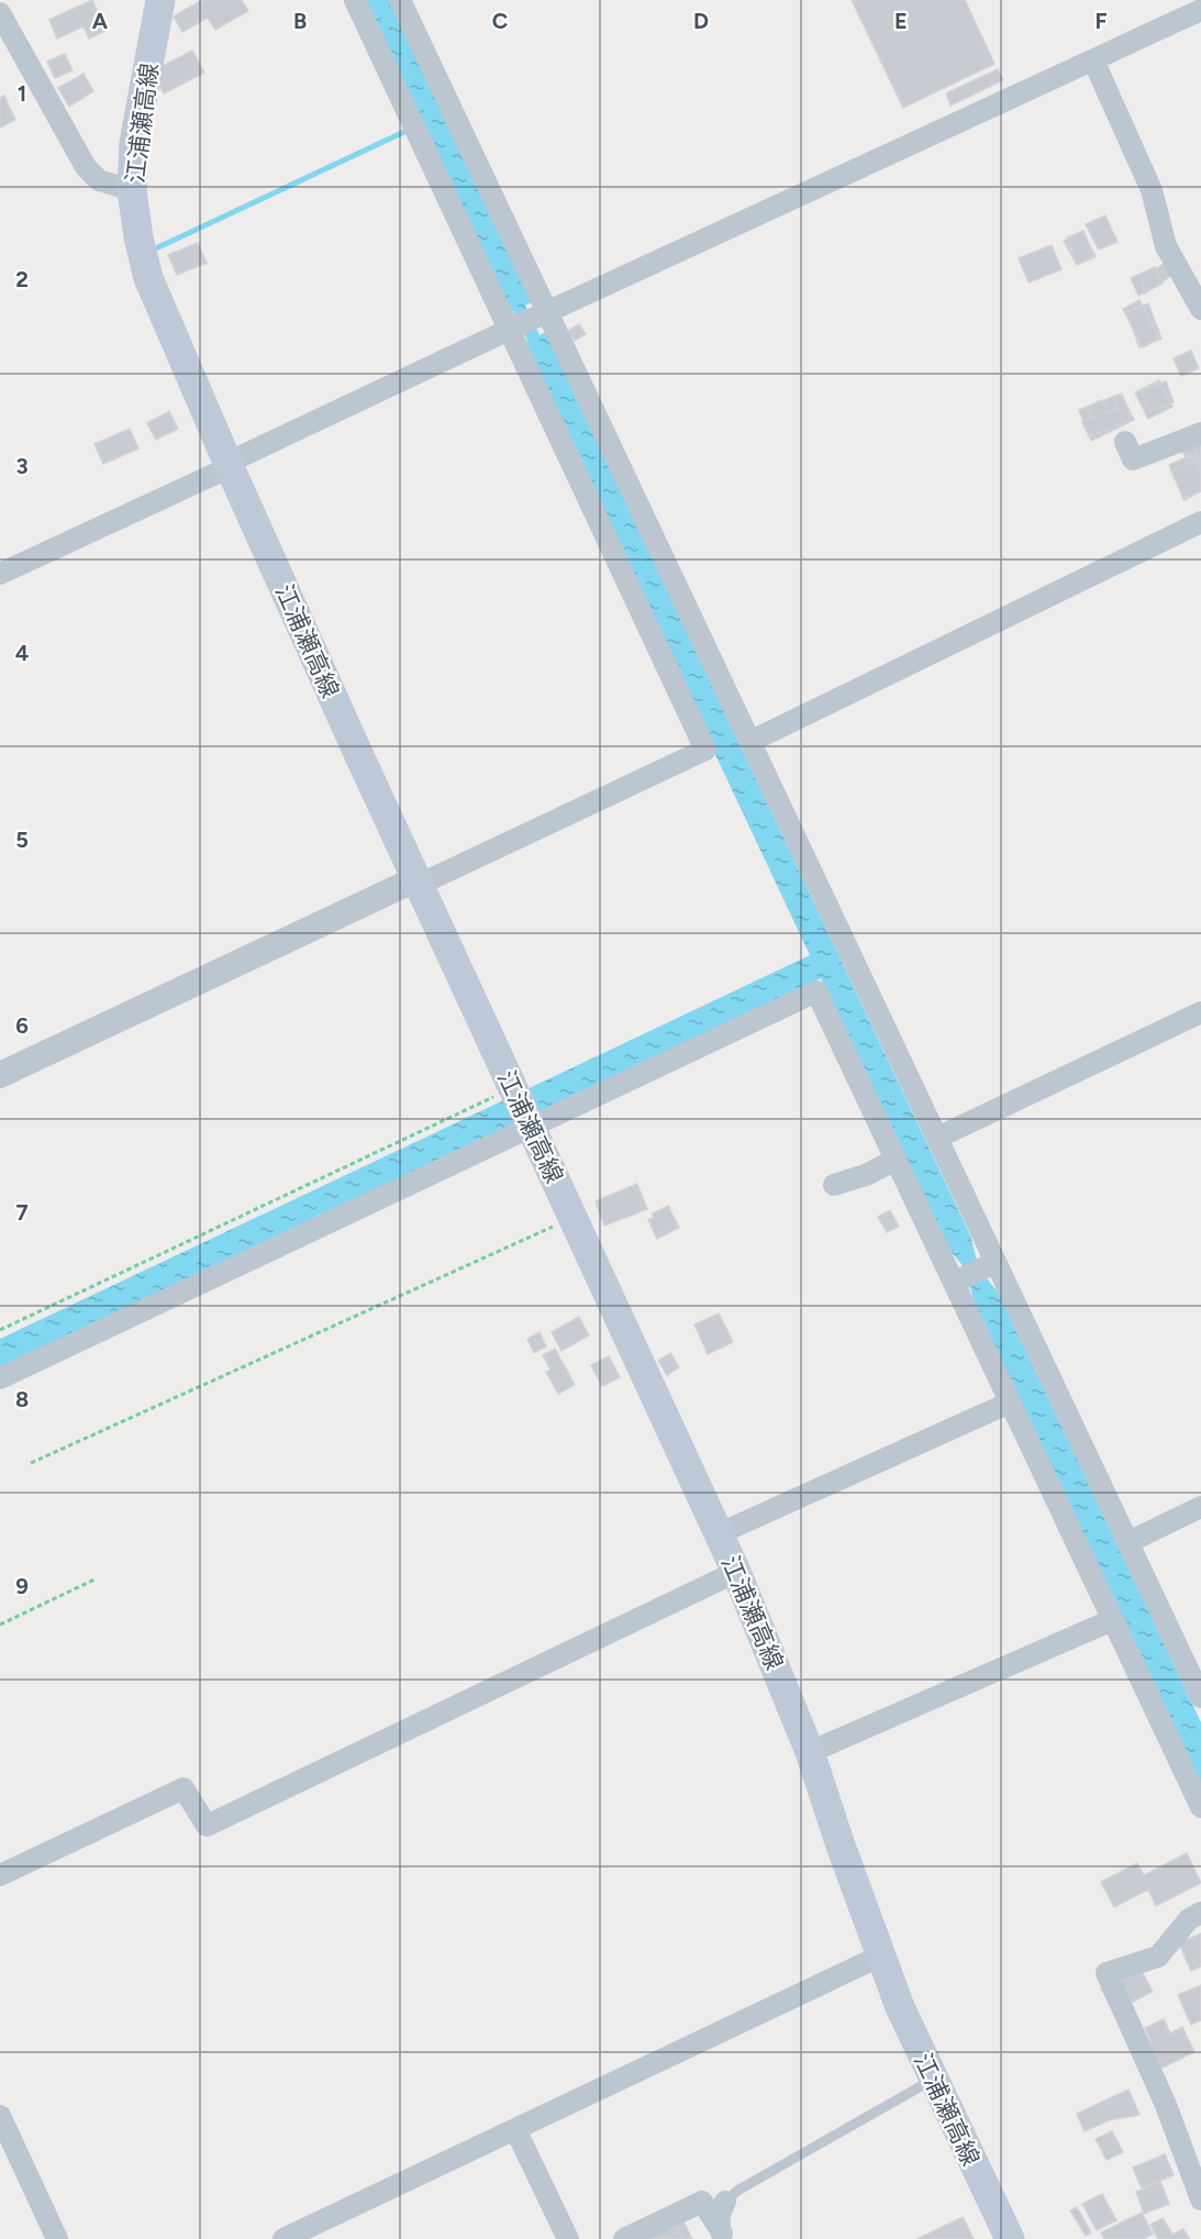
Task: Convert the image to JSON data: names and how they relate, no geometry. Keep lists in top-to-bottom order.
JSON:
{
  "streets": {
    "main road": ["江浦瀬高線"]
  },
  "grid": {
    "columns": [
      "A",
      "B",
      "C",
      "D",
      "E",
      "F"
    ],
    "rows": [
      "1",
      "2",
      "3",
      "4",
      "5",
      "6",
      "7",
      "8",
      "9"
    ]
  }
}
